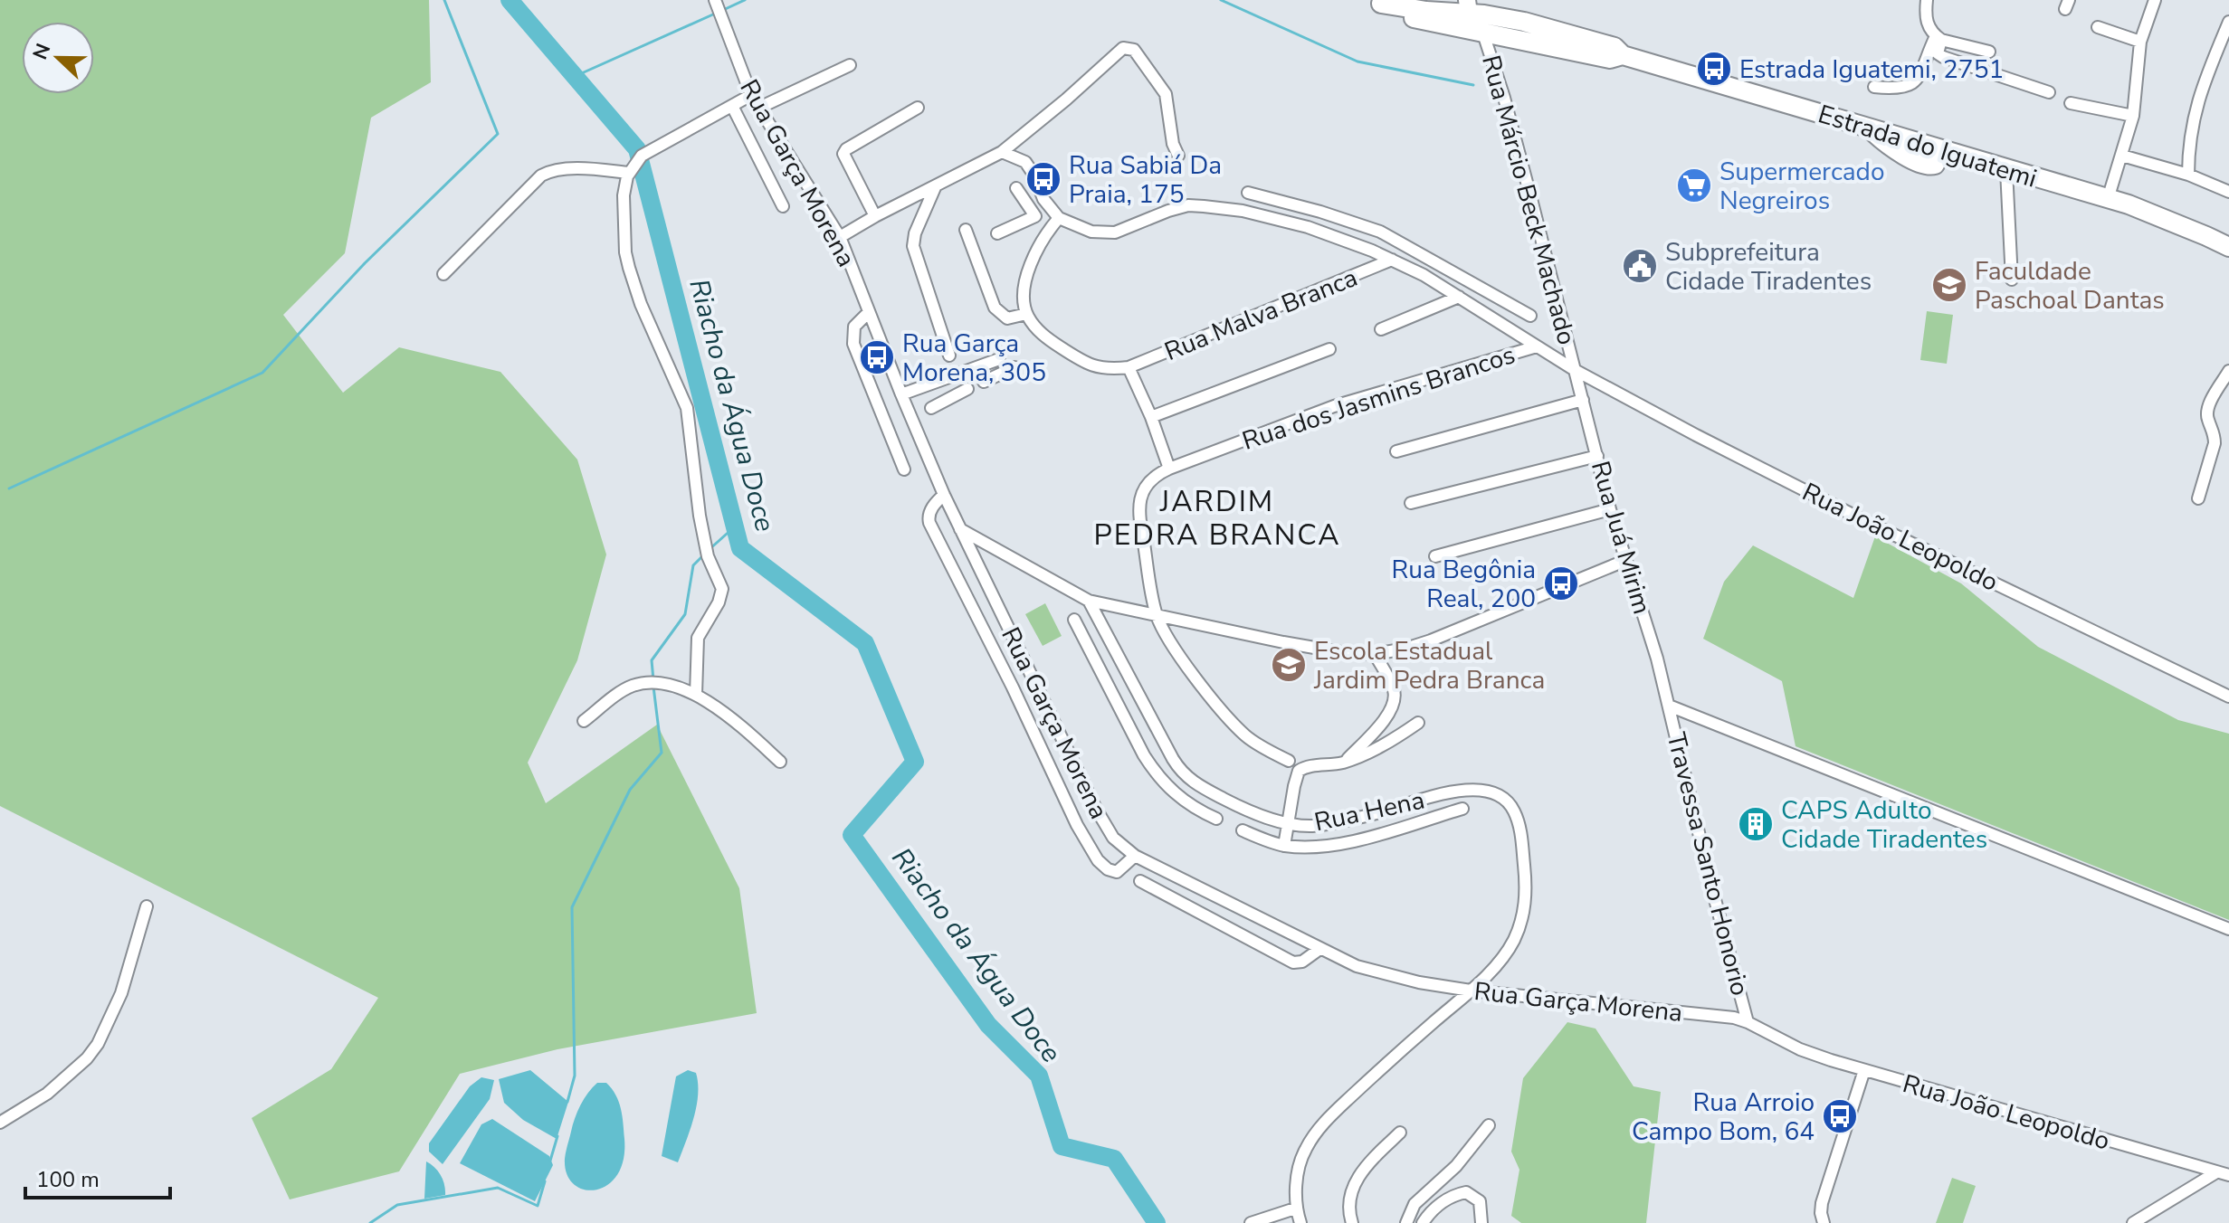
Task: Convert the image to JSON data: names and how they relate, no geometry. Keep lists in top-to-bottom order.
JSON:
{
  "streets": {
    "main road": ["Estrada do Iguatemi"],
    "street": [
      "Rua Garça Morena",
      "Rua Márcio Beck Machado",
      "Rua Malva Branca",
      "Rua dos Jasmins Brancos",
      "Rua João Leopoldo",
      "Rua Juá Mirim",
      "Rua Hena",
      "Travessa Santo Honorio"
    ]
  },
  "crossings": [
    ["Estrada do Iguatemi", "Rua Márcio Beck Machado"],
    ["Rua Garça Morena", "Rua João Leopoldo"],
    ["Rua Garça Morena", "Rua Hena"],
    ["Rua Garça Morena", "Travessa Santo Honorio"],
    ["Rua Márcio Beck Machado", "Rua João Leopoldo"],
    ["Rua Márcio Beck Machado", "Rua Juá Mirim"],
    ["Rua Malva Branca", "Rua João Leopoldo"],
    ["Rua dos Jasmins Brancos", "Rua João Leopoldo"],
    ["Rua João Leopoldo", "Rua Juá Mirim"],
    ["Rua João Leopoldo", "Travessa Santo Honorio"],
    ["Rua Juá Mirim", "Travessa Santo Honorio"]
  ],
  "districts": ["JARDIM PEDRA BRANCA"],
  "water": ["Riacho da Água Doce"],
  "places": {
    "bus stop": [
      "Estrada Iguatemi, 2751",
      "Rua Sabiá Da Praia, 175",
      "Rua Garça Morena, 305",
      "Rua Begônia Real, 200",
      "Rua Arroio Campo Bom, 64"
    ],
    "supermarket": ["Supermercado Negreiros"],
    "public building": ["Subprefeitura Cidade Tiradentes"],
    "school or university": ["Faculdade Paschoal Dantas", "Escola Estadual Jardim Pedra Branca"],
    "building": ["CAPS Adulto Cidade Tiradentes"]
  },
  "scale_bar": "100 m",
  "north": "left"
}
